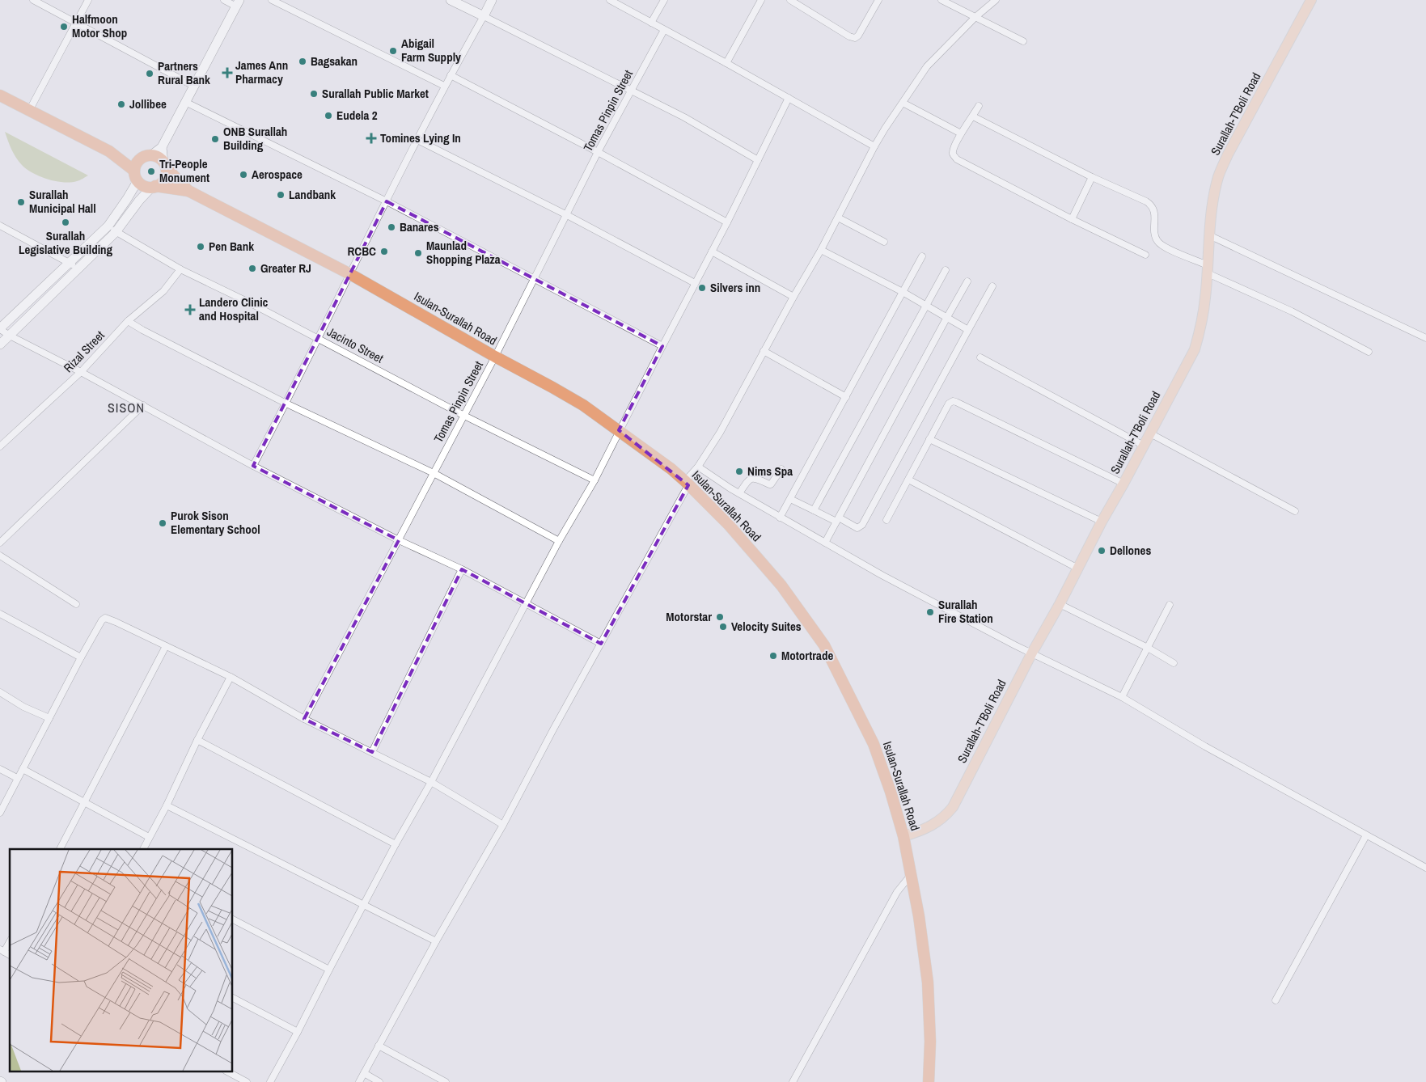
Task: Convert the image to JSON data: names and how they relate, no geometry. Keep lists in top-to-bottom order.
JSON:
{
  "streets": {
    "highway": ["Isulan-Surallah Road"],
    "main road": ["Surallah-T'Boli Road"],
    "street": ["Tomas Pinpin Street", "Jacinto Street", "Rizal Street"]
  },
  "crossings": [
    ["Tomas Pinpin Street", "Isulan-Surallah Road"],
    ["Tomas Pinpin Street", "Jacinto Street"],
    ["Surallah-T'Boli Road", "Isulan-Surallah Road"],
    ["Jacinto Street", "Rizal Street"]
  ],
  "districts": ["SISON"],
  "places": {
    "other": [
      "Halfmoon Motor Shop",
      "Abigail Farm Supply",
      "Bagsakan",
      "Partners Rural Bank",
      "Surallah Public Market",
      "Jollibee",
      "Eudela 2",
      "ONB Surallah Building",
      "Tri-People Monument",
      "Aerospace",
      "Landbank",
      "Surallah Municipal Hall",
      "Surallah Legislative Building",
      "Banares",
      "Pen Bank",
      "RCBC",
      "Maunlad Shopping Plaza",
      "Greater RJ",
      "Silvers inn",
      "Nims Spa",
      "Purok Sison Elementary School",
      "Dellones",
      "Surallah Fire Station",
      "Motorstar",
      "Velocity Suites",
      "Motortrade"
    ],
    "health": ["James Ann Pharmacy", "Tomines Lying In", "Landero Clinic and Hospital"]
  }
}
